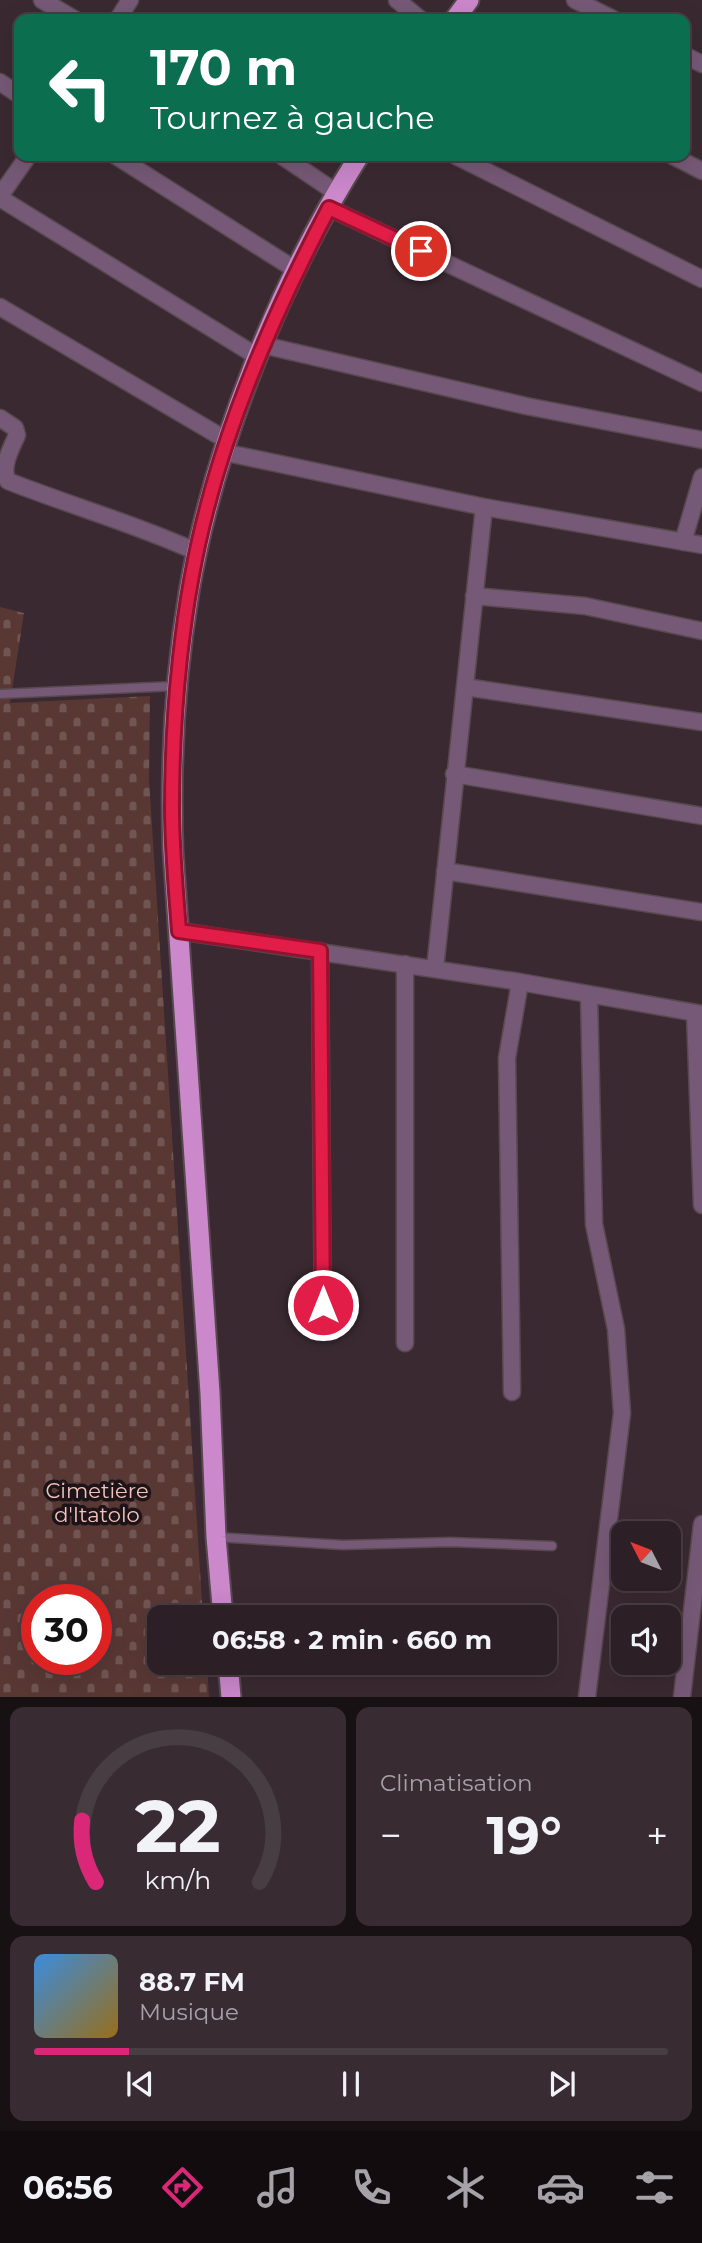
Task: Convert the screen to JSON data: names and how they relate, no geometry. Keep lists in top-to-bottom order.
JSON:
{
  "parks": ["Cimetière d'Itatolo"],
  "north": "top left",
  "page": {
    "turn": ["170 m", "Tournez à gauche"],
    "limit": "30",
    "trip": "06:58 · 2 min · 660 m",
    "tile": "Climatisation",
    "heat": ["−", "19°", "+"],
    "song": ["88.7 FM", "Musique"],
    "tabs": "06:56",
    "gauge": ["22", "km/h"]
  }
}
